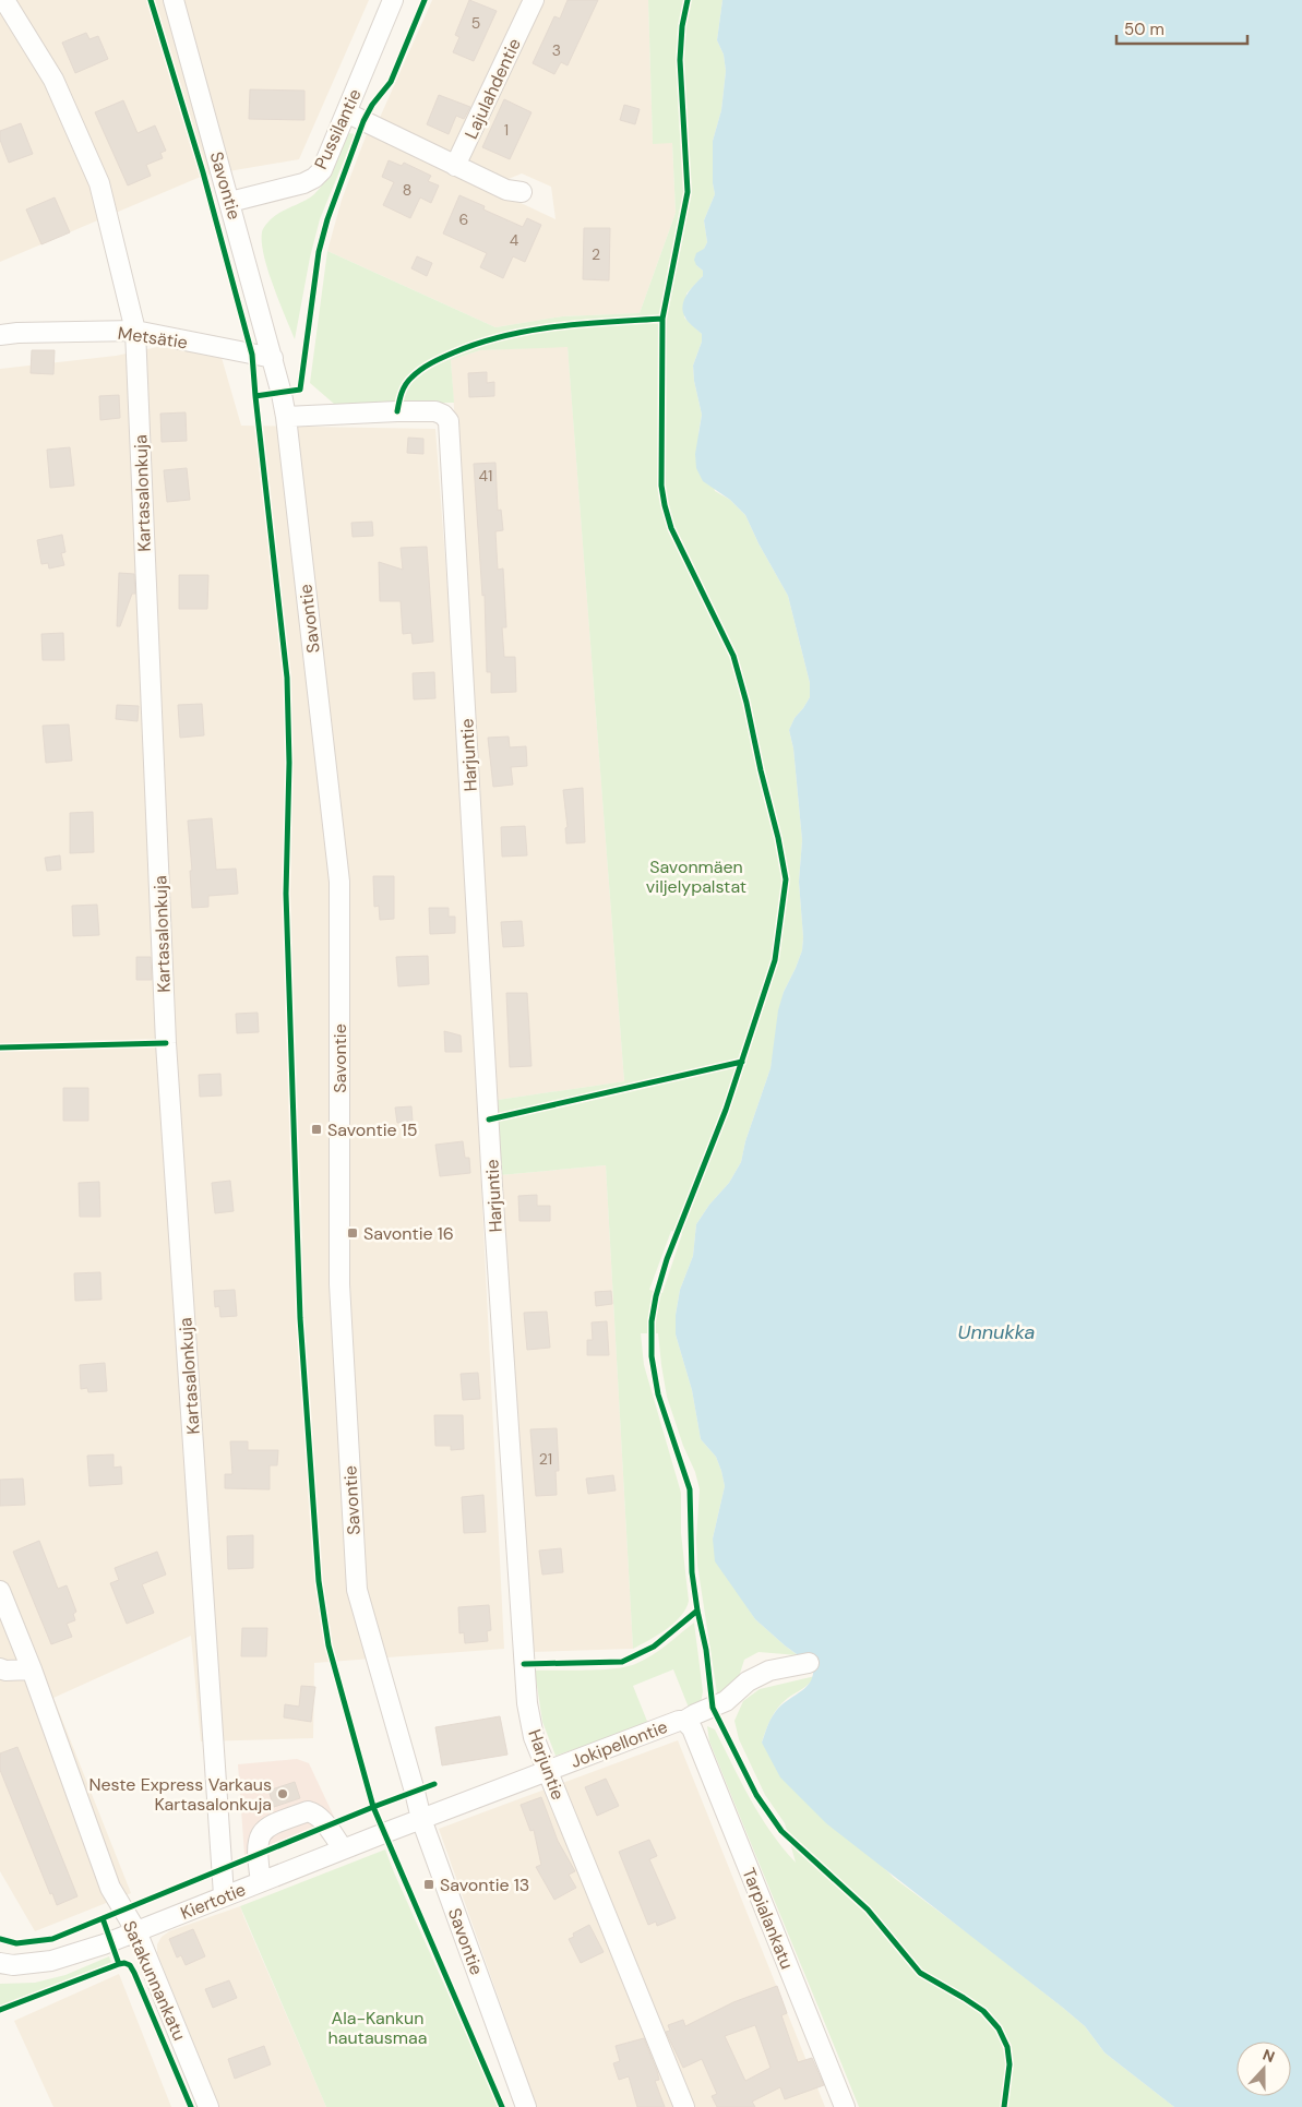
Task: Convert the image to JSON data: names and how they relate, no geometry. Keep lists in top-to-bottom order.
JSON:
{
  "streets": {
    "street": [
      "Lajulahdentie",
      "Pussilantie",
      "Savontie",
      "Metsätie",
      "Kartasalonkuja",
      "Harjuntie",
      "Jokipellontie",
      "Kiertotie",
      "Tarpialankatu",
      "Satakunnankatu"
    ]
  },
  "crossings": [
    ["Pussilantie", "Savontie"],
    ["Savontie", "Metsätie"],
    ["Savontie", "Harjuntie"],
    ["Savontie", "Jokipellontie"],
    ["Savontie", "Kiertotie"],
    ["Metsätie", "Kartasalonkuja"],
    ["Kartasalonkuja", "Kiertotie"],
    ["Harjuntie", "Jokipellontie"],
    ["Jokipellontie", "Kiertotie"],
    ["Jokipellontie", "Tarpialankatu"],
    ["Kiertotie", "Satakunnankatu"]
  ],
  "water": ["Unnukka"],
  "parks": ["Savonmäen viljelypalstat", "Ala-Kankun hautausmaa"],
  "places": {
    "transit": ["Savontie 15", "Savontie 16", "Savontie 13"],
    "other": ["Neste Express Varkaus Kartasalonkuja"]
  },
  "house_numbers": [
    "5",
    "3",
    "1",
    "8",
    "6",
    "4",
    "2",
    "41",
    "21"
  ],
  "scale_bar": "50 m",
  "north": "top"
}
